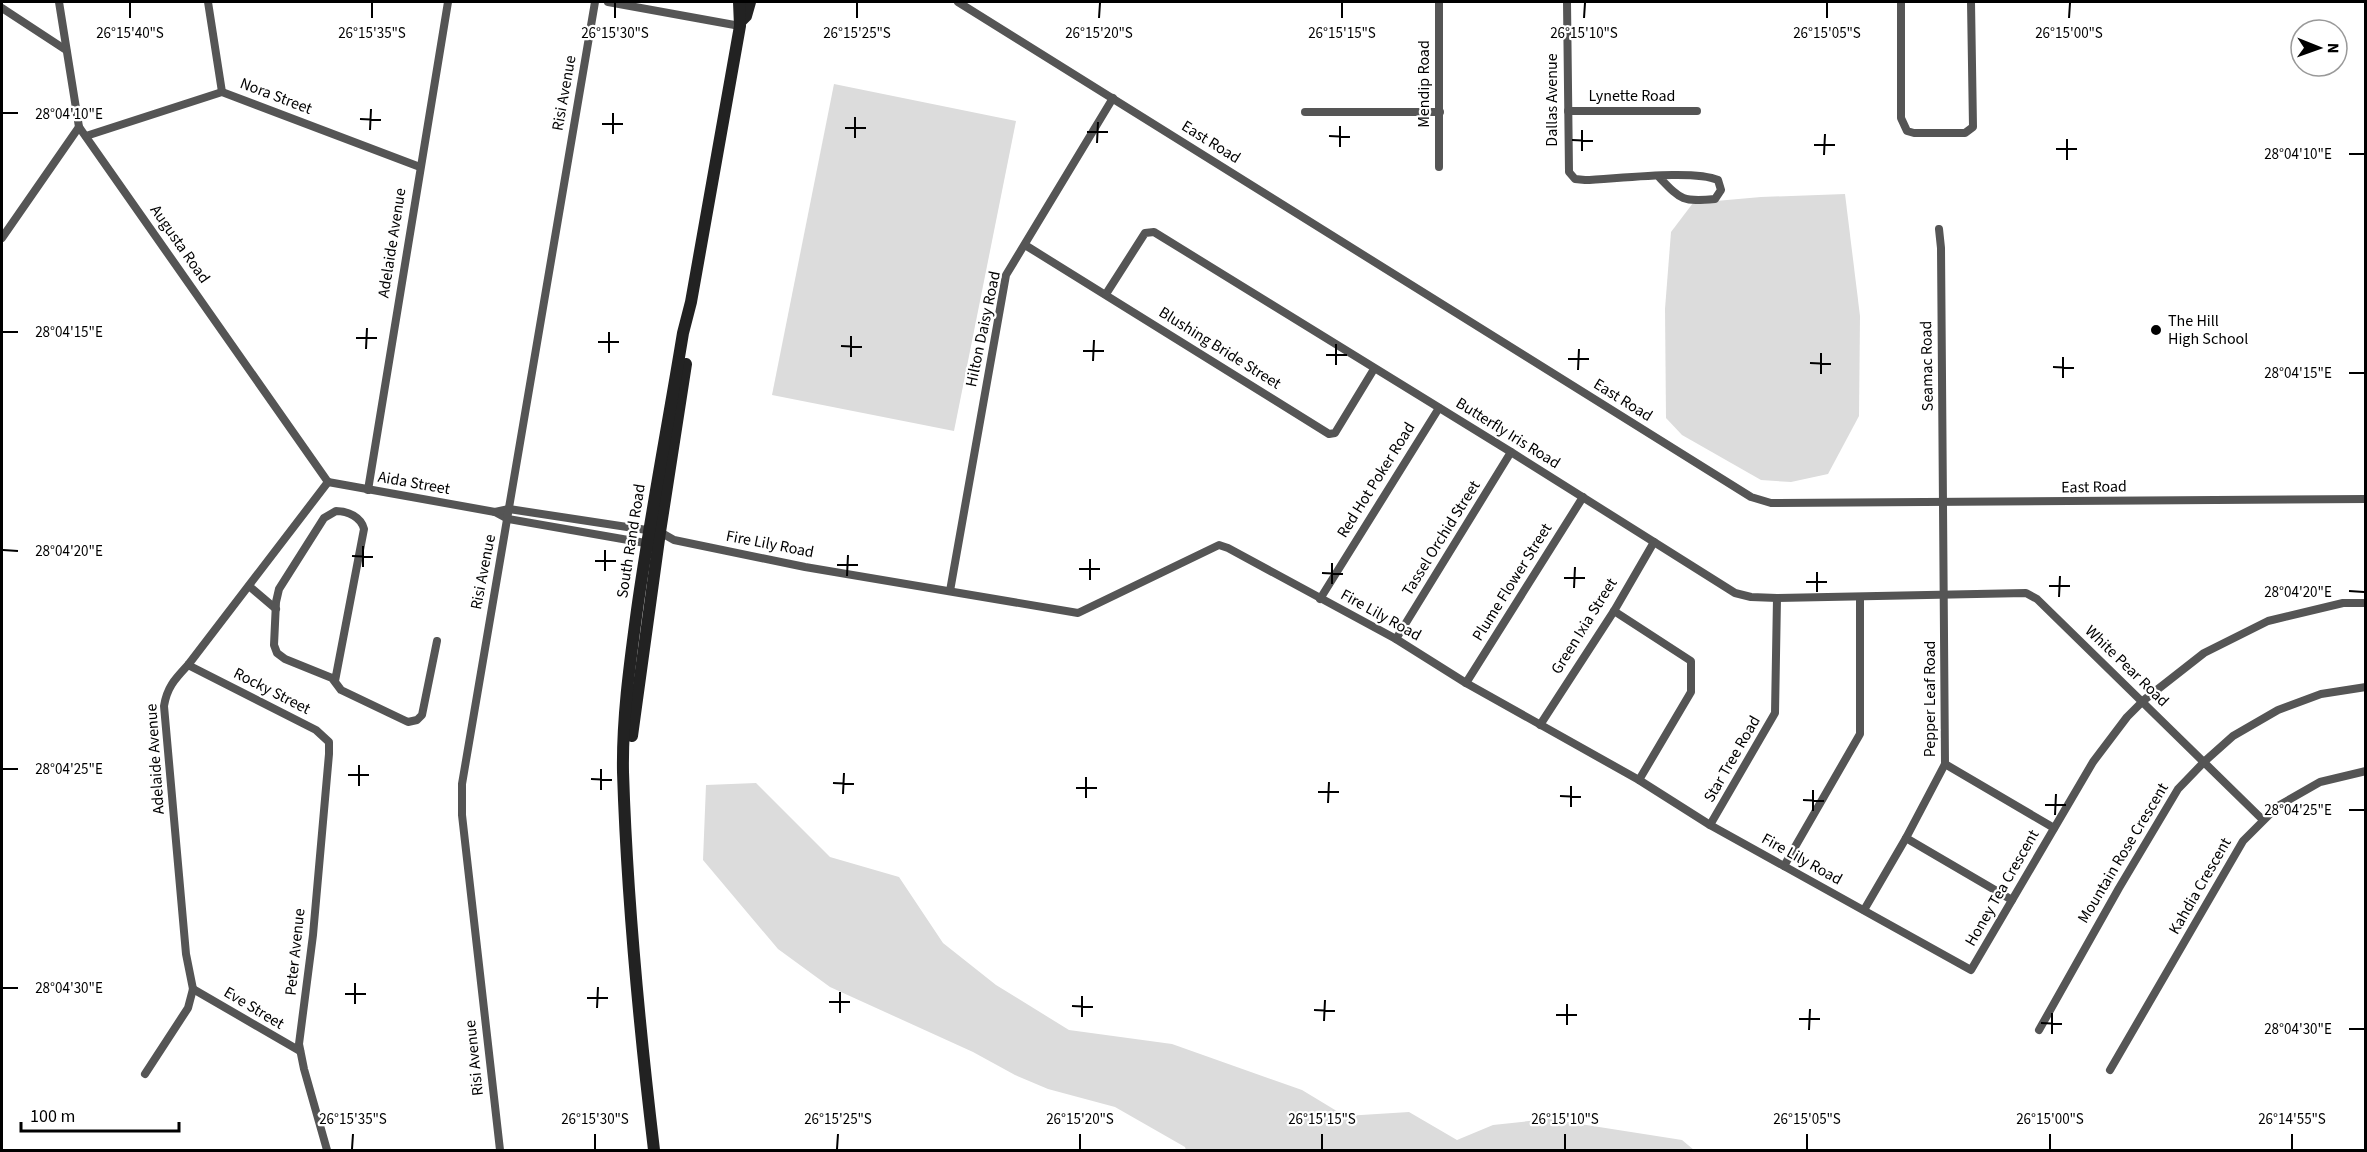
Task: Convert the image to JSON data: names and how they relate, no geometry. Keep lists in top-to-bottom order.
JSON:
{
  "streets": {
    "main road": ["South Rand Road"],
    "street": [
      "Mendip Road",
      "Risi Avenue",
      "Nora Street",
      "Lynette Road",
      "Dallas Avenue",
      "East Road",
      "Adelaide Avenue",
      "Augusta Road",
      "Hilton Daisy Road",
      "Blushing Bride Street",
      "Seamac Road",
      "Butterfly Iris Road",
      "Red Hot Poker Road",
      "Aida Street",
      "Tassel Orchid Street",
      "Fire Lily Road",
      "Plume Flower Street",
      "Green Ixia Street",
      "White Pear Road",
      "Rocky Street",
      "Pepper Leaf Road",
      "Star Tree Road",
      "Mountain Rose Crescent",
      "Kahdia Crescent",
      "Honey Tea Crescent",
      "Peter Avenue",
      "Eve Street"
    ]
  },
  "crossings": [
    ["Risi Avenue", "Aida Street"],
    ["Nora Street", "Adelaide Avenue"],
    ["Nora Street", "Augusta Road"],
    ["Lynette Road", "Dallas Avenue"],
    ["East Road", "Hilton Daisy Road"],
    ["East Road", "Seamac Road"],
    ["East Road", "Pepper Leaf Road"],
    ["Adelaide Avenue", "Augusta Road"],
    ["Adelaide Avenue", "Aida Street"],
    ["Adelaide Avenue", "Rocky Street"],
    ["Adelaide Avenue", "Eve Street"],
    ["Augusta Road", "Aida Street"],
    ["Hilton Daisy Road", "Blushing Bride Street"],
    ["Hilton Daisy Road", "Fire Lily Road"],
    ["Blushing Bride Street", "Butterfly Iris Road"],
    ["Seamac Road", "Pepper Leaf Road"],
    ["Butterfly Iris Road", "Red Hot Poker Road"],
    ["Butterfly Iris Road", "Tassel Orchid Street"],
    ["Butterfly Iris Road", "Plume Flower Street"],
    ["Butterfly Iris Road", "Green Ixia Street"],
    ["Butterfly Iris Road", "White Pear Road"],
    ["Butterfly Iris Road", "Pepper Leaf Road"],
    ["Butterfly Iris Road", "Star Tree Road"],
    ["Red Hot Poker Road", "Fire Lily Road"],
    ["Aida Street", "South Rand Road"],
    ["Aida Street", "Fire Lily Road"],
    ["Tassel Orchid Street", "Fire Lily Road"],
    ["South Rand Road", "Fire Lily Road"],
    ["Fire Lily Road", "Plume Flower Street"],
    ["Fire Lily Road", "Green Ixia Street"],
    ["Fire Lily Road", "Pepper Leaf Road"],
    ["Fire Lily Road", "Star Tree Road"],
    ["Fire Lily Road", "Honey Tea Crescent"],
    ["White Pear Road", "Pepper Leaf Road"],
    ["White Pear Road", "Mountain Rose Crescent"],
    ["White Pear Road", "Kahdia Crescent"],
    ["White Pear Road", "Honey Tea Crescent"],
    ["Rocky Street", "Peter Avenue"],
    ["Peter Avenue", "Eve Street"]
  ],
  "places": ["The Hill High School"],
  "scale_bar": "100 m",
  "north": "right",
  "coordinates": [
    "26°15'40\"S",
    "26°15'35\"S",
    "26°15'30\"S",
    "26°15'25\"S",
    "26°15'20\"S",
    "26°15'15\"S",
    "26°15'10\"S",
    "26°15'05\"S",
    "26°15'00\"S",
    "28°04'10\"E",
    "28°04'15\"E",
    "28°04'20\"E",
    "28°04'25\"E",
    "28°04'30\"E",
    "26°14'55\"S"
  ]
}
